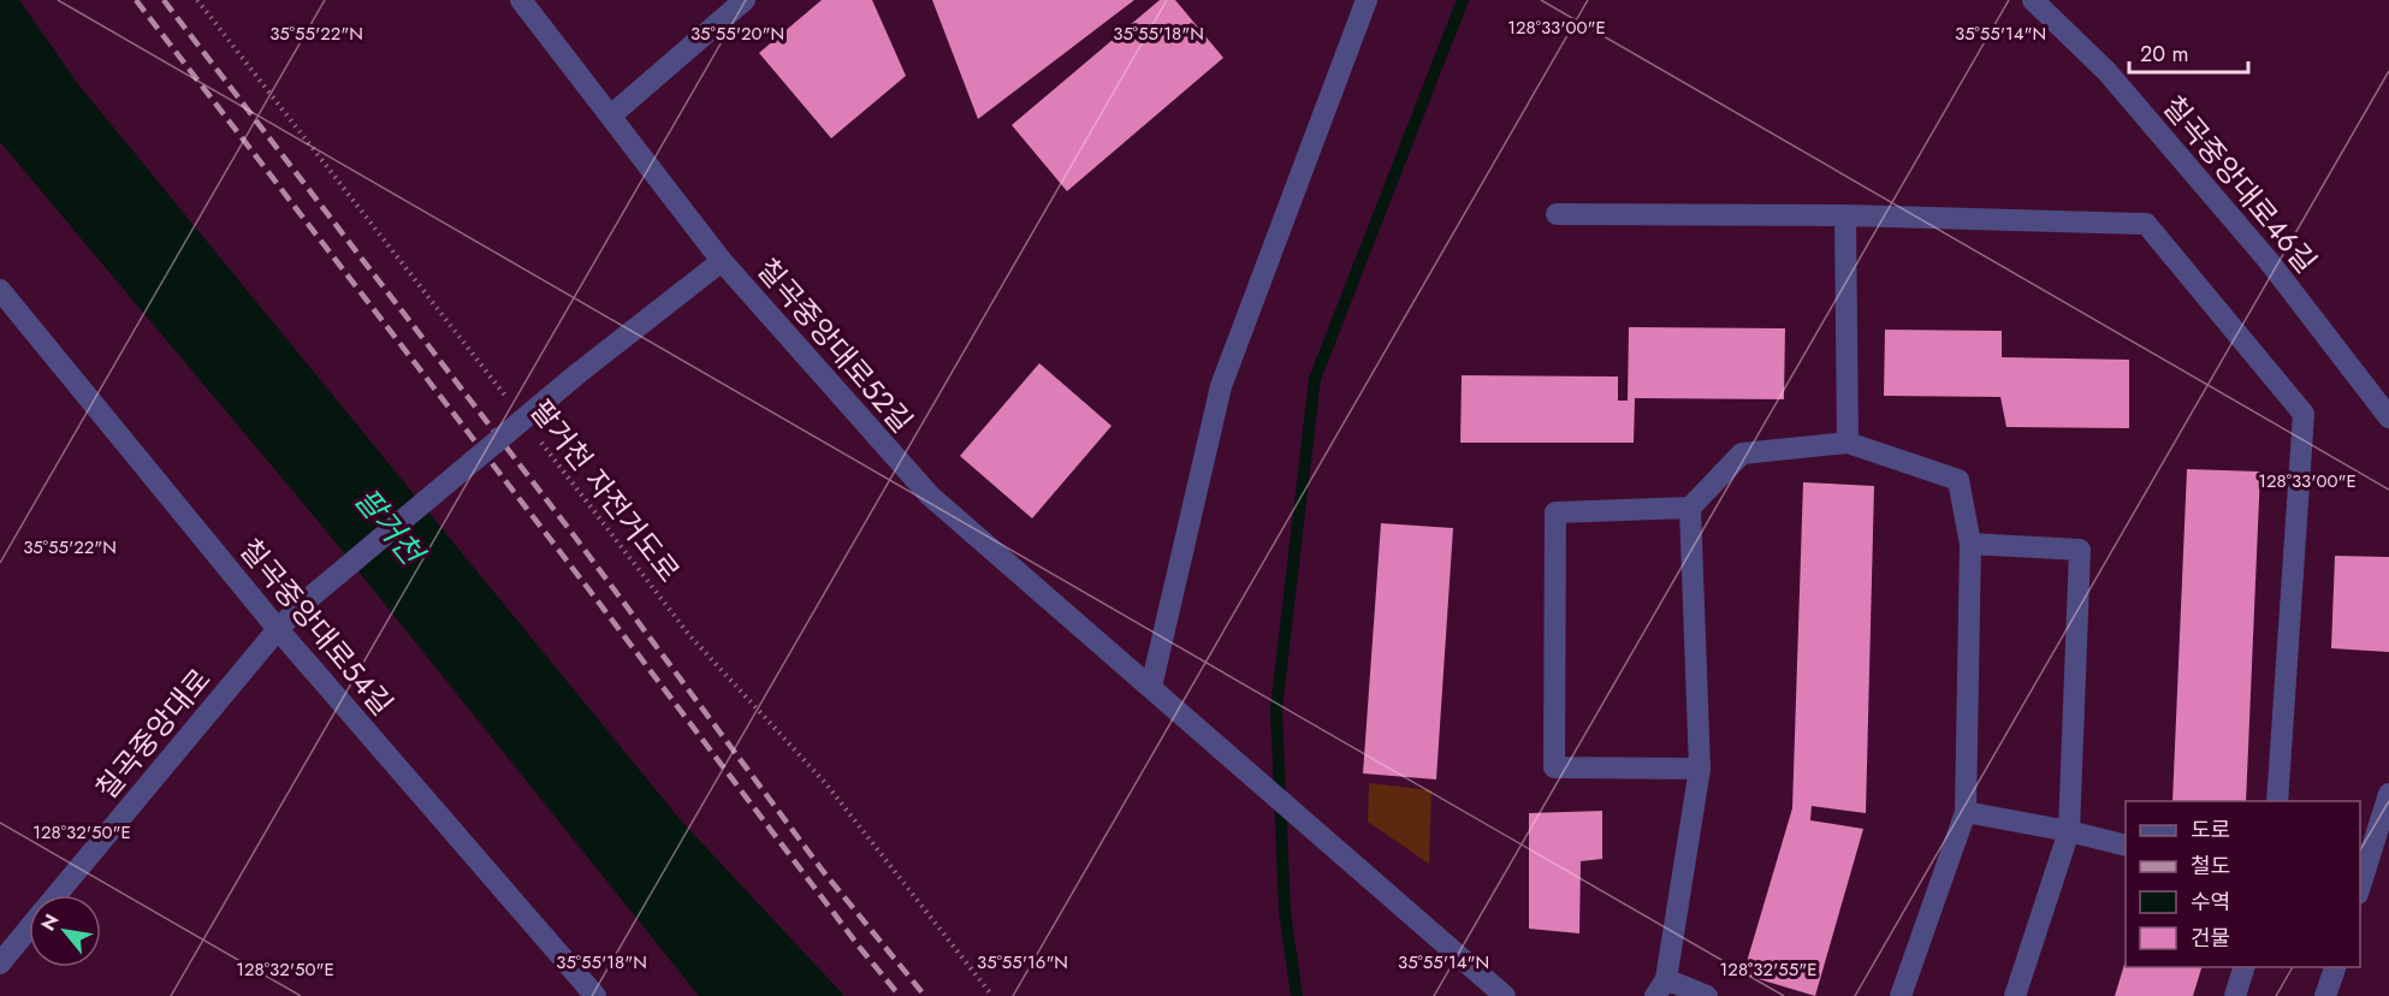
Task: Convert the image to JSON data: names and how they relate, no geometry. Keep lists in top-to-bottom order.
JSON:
{
  "streets": {
    "street": [
      "칠곡중앙대로46길",
      "칠곡중앙대로52길",
      "칠곡중앙대로54길",
      "칠곡중앙대로"
    ],
    "path": ["팔거천 자전거도로"]
  },
  "crossings": [
    ["칠곡중앙대로52길", "칠곡중앙대로"],
    ["칠곡중앙대로54길", "칠곡중앙대로"]
  ],
  "water": ["팔거천"],
  "legend": [
    "도로",
    "철도",
    "수역",
    "건물"
  ],
  "scale_bar": "20 m",
  "north": "top left",
  "coordinates": [
    "128°33'00\"E",
    "35°55'22\"N",
    "35°55'20\"N",
    "35°55'18\"N",
    "35°55'14\"N",
    "128°32'50\"E",
    "35°55'16\"N",
    "128°32'55\"E"
  ]
}
